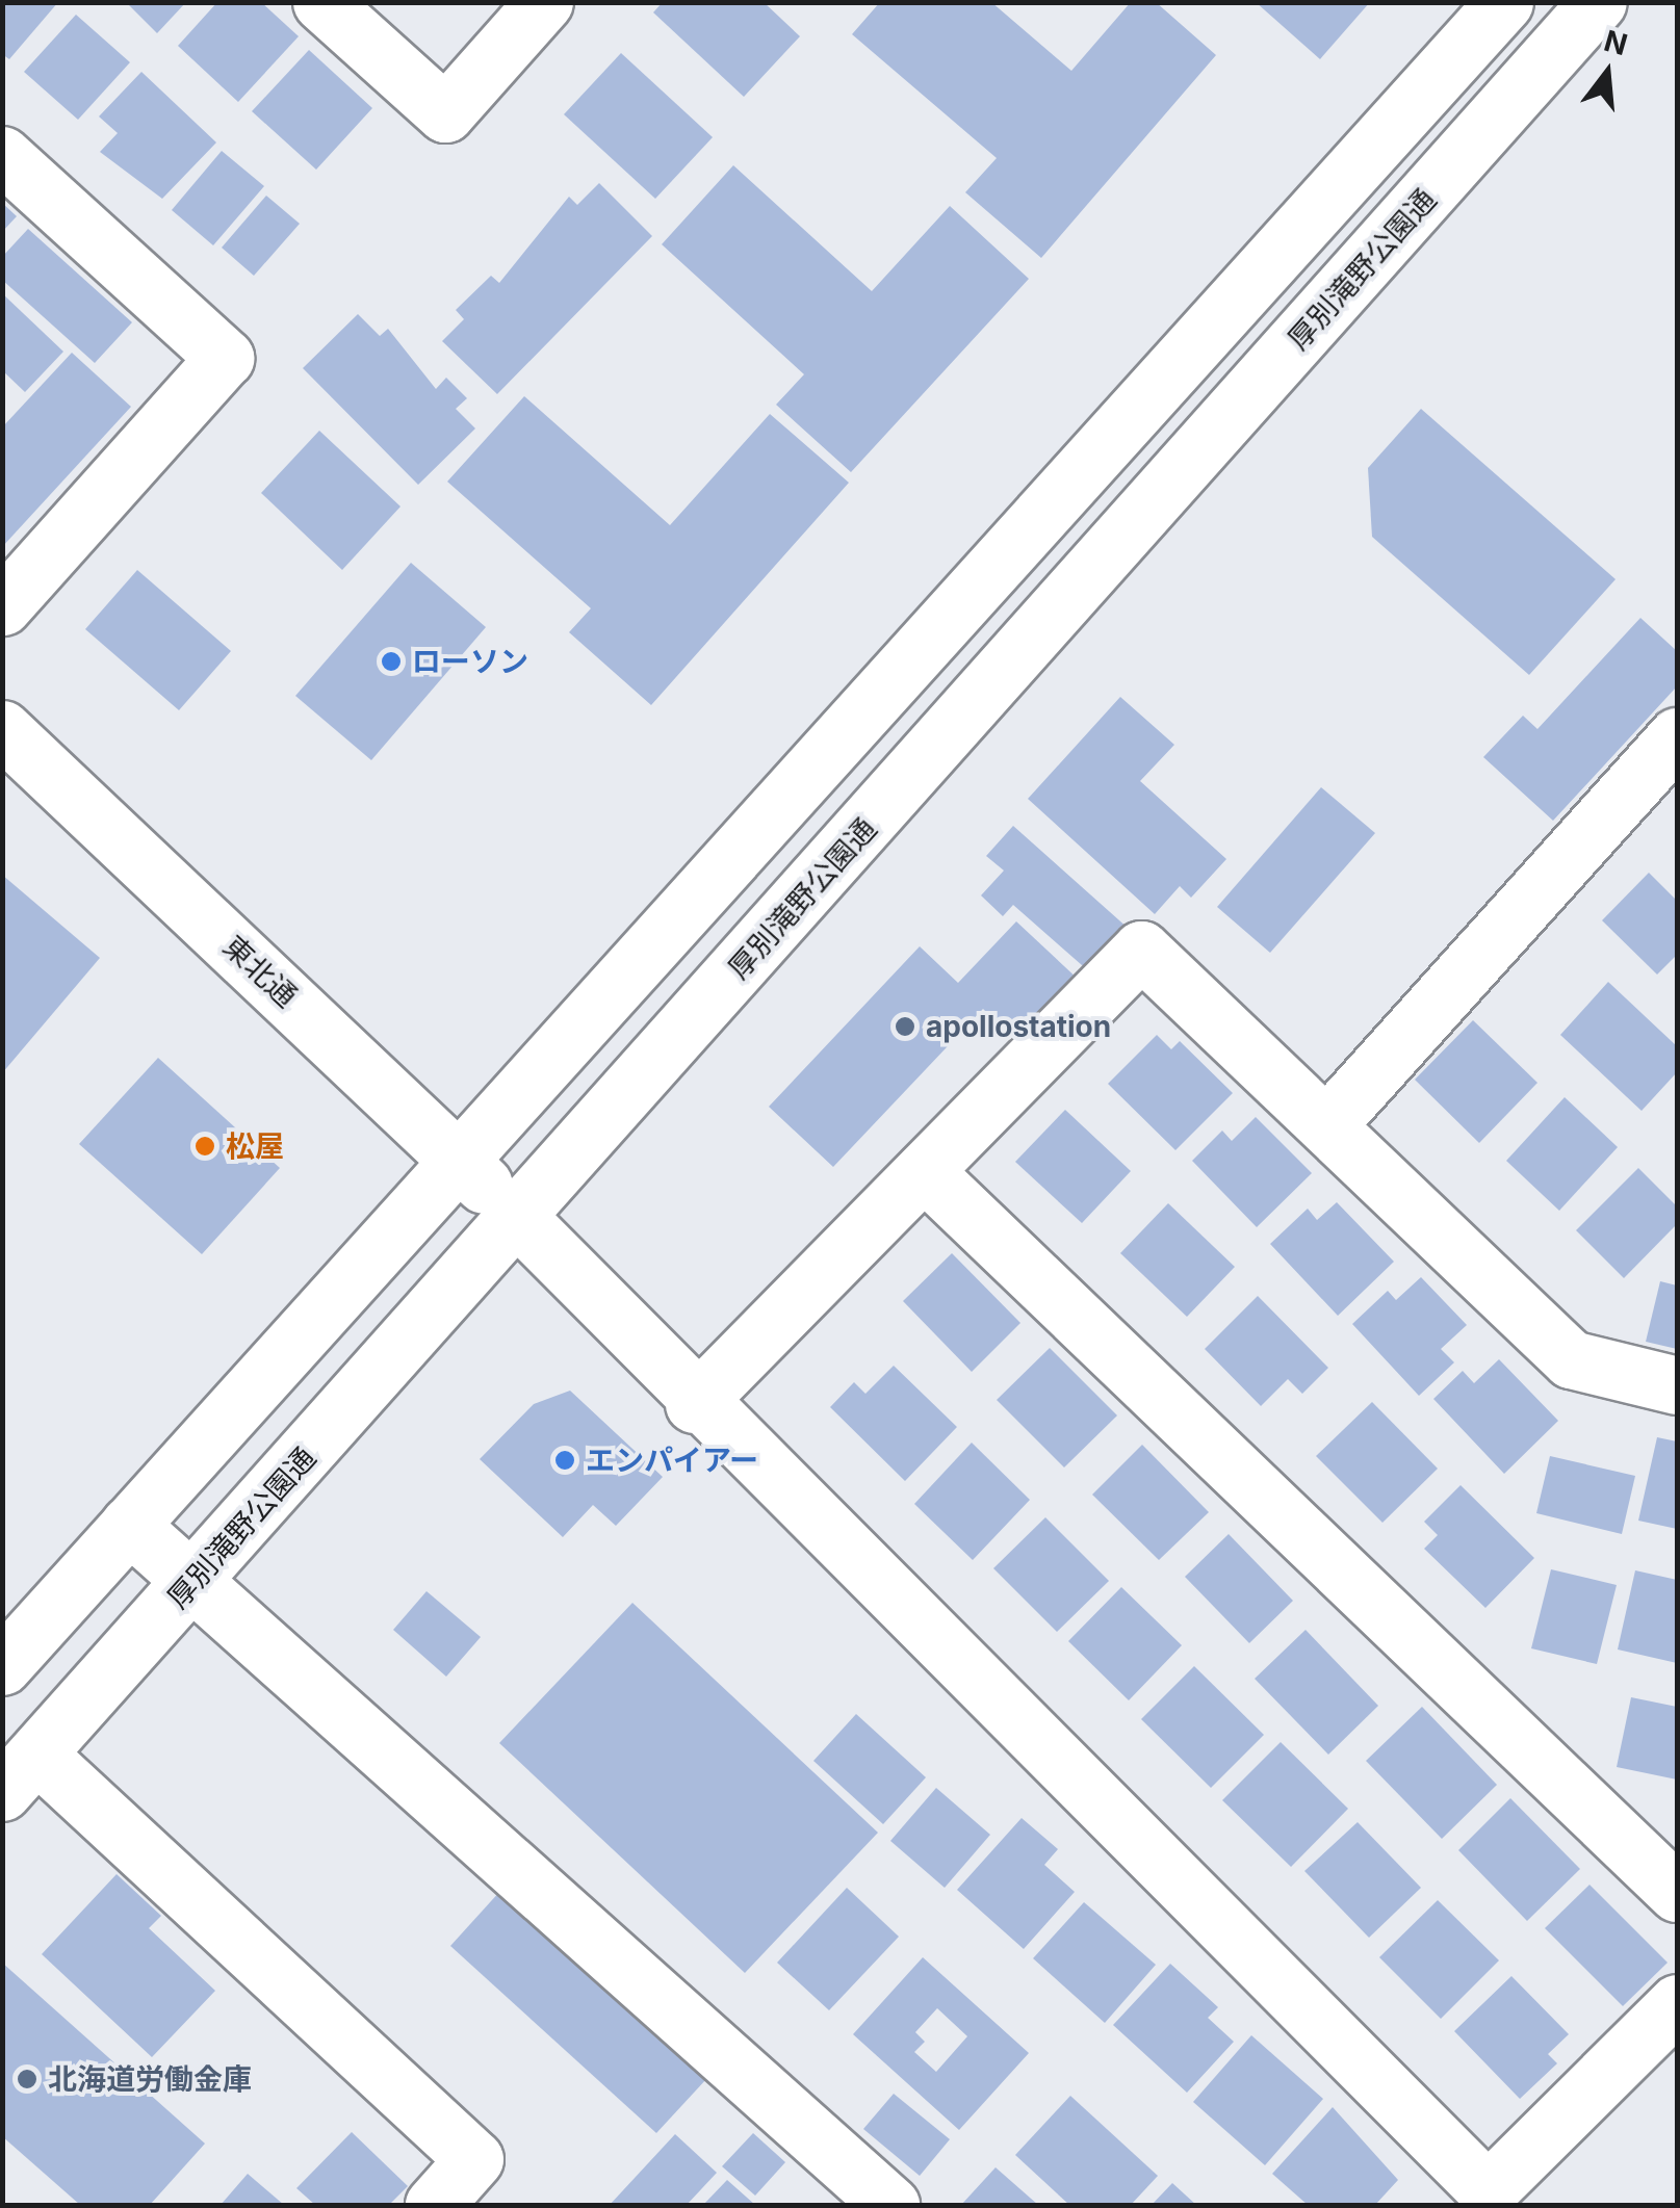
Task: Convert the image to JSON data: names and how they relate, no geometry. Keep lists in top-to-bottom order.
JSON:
{
  "streets": {
    "street": ["厚別滝野公園通", "東北通"]
  },
  "crossings": [
    ["厚別滝野公園通", "東北通"]
  ],
  "places": [
    "ローソン",
    "apollostation",
    "松屋",
    "エンパイアー",
    "北海道労働金庫"
  ],
  "north": "top"
}
